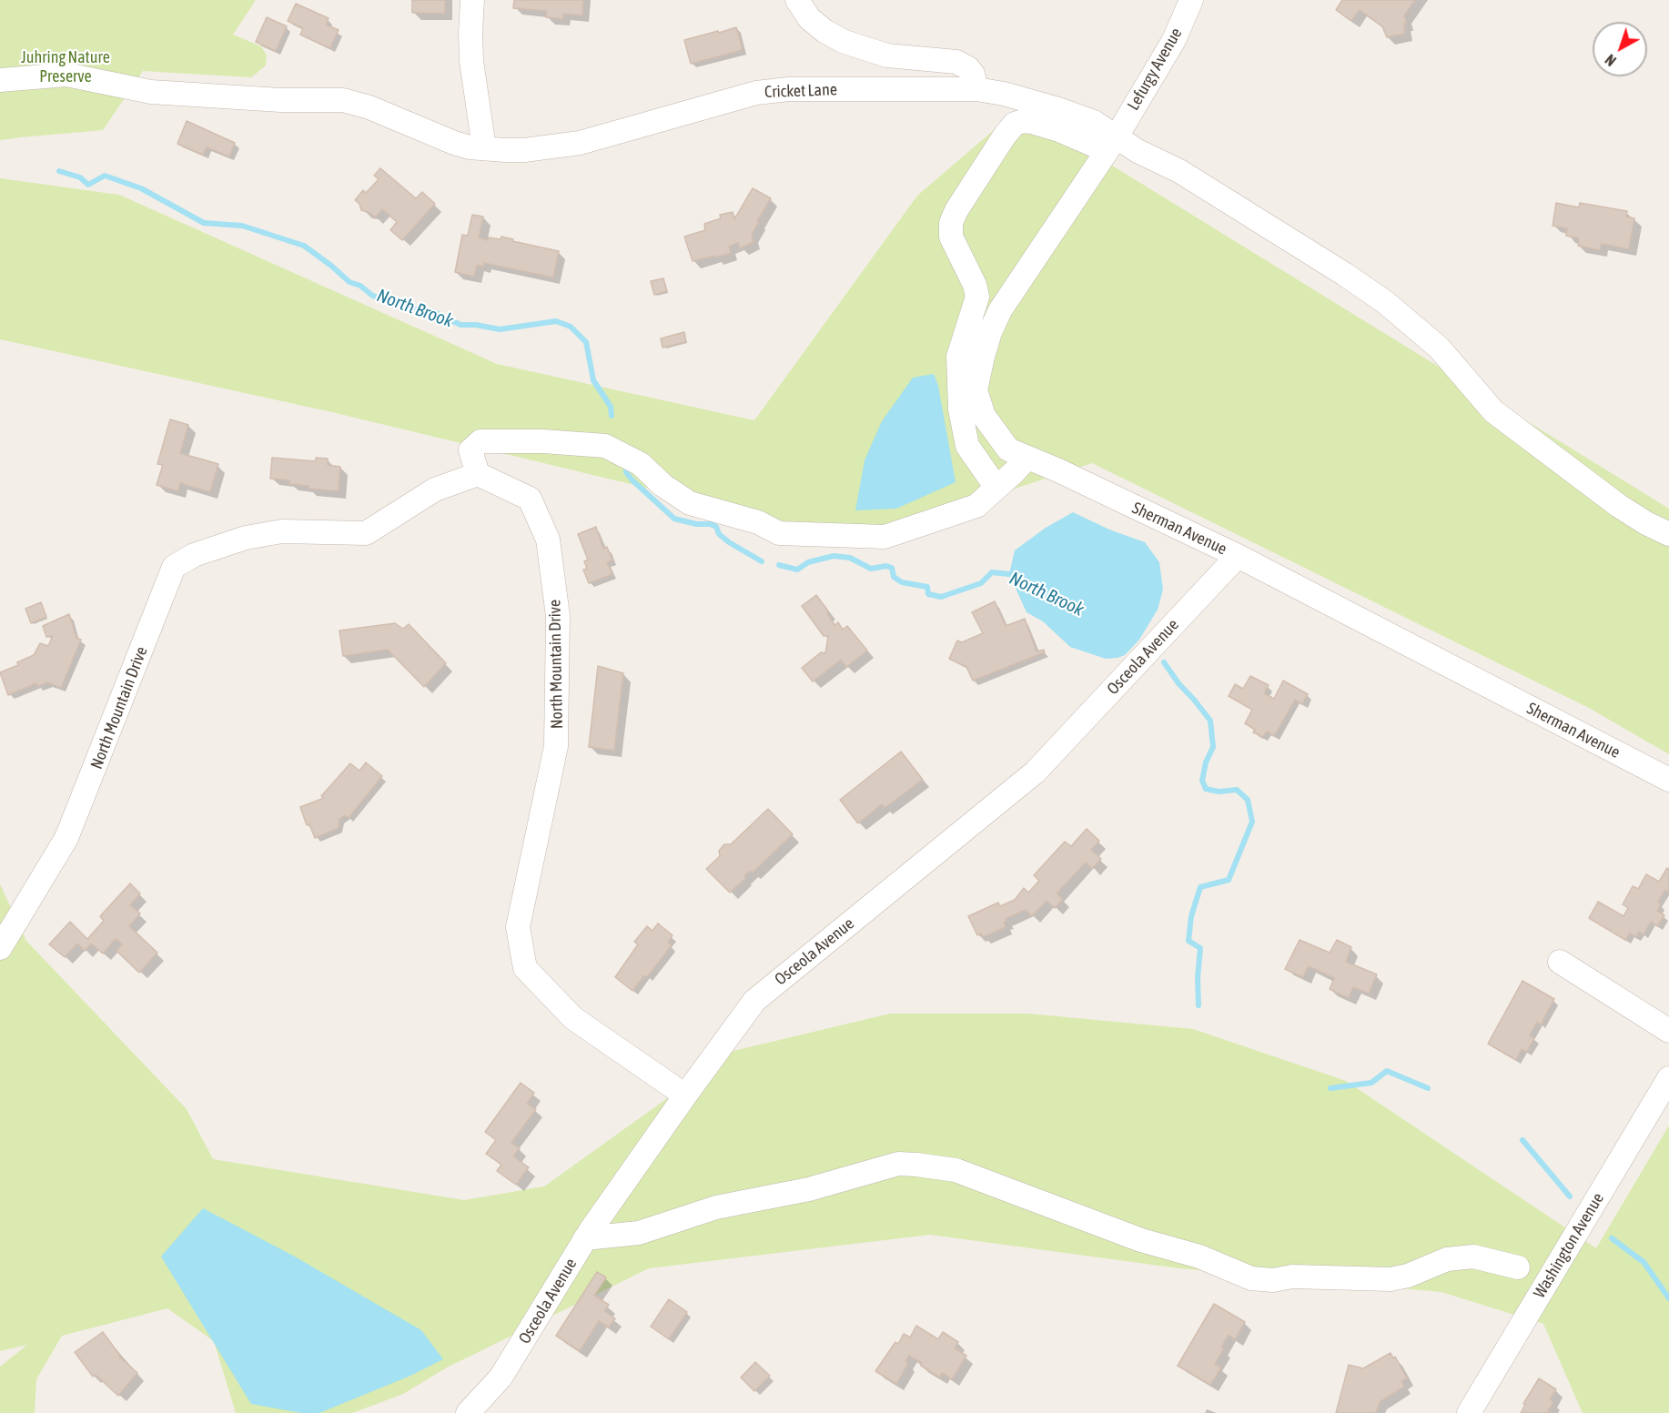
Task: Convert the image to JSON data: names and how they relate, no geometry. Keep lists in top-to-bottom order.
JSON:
{
  "streets": {
    "street": [
      "Lefurgy Avenue",
      "Cricket Lane",
      "Sherman Avenue",
      "Osceola Avenue",
      "North Mountain Drive",
      "Washington Avenue"
    ]
  },
  "crossings": [
    ["Lefurgy Avenue", "Cricket Lane"],
    ["Lefurgy Avenue", "Sherman Avenue"],
    ["Cricket Lane", "Sherman Avenue"],
    ["Sherman Avenue", "Osceola Avenue"],
    ["Osceola Avenue", "North Mountain Drive"]
  ],
  "water": ["North Brook"],
  "parks": ["Juhring Nature Preserve"],
  "north": "bottom left"
}
